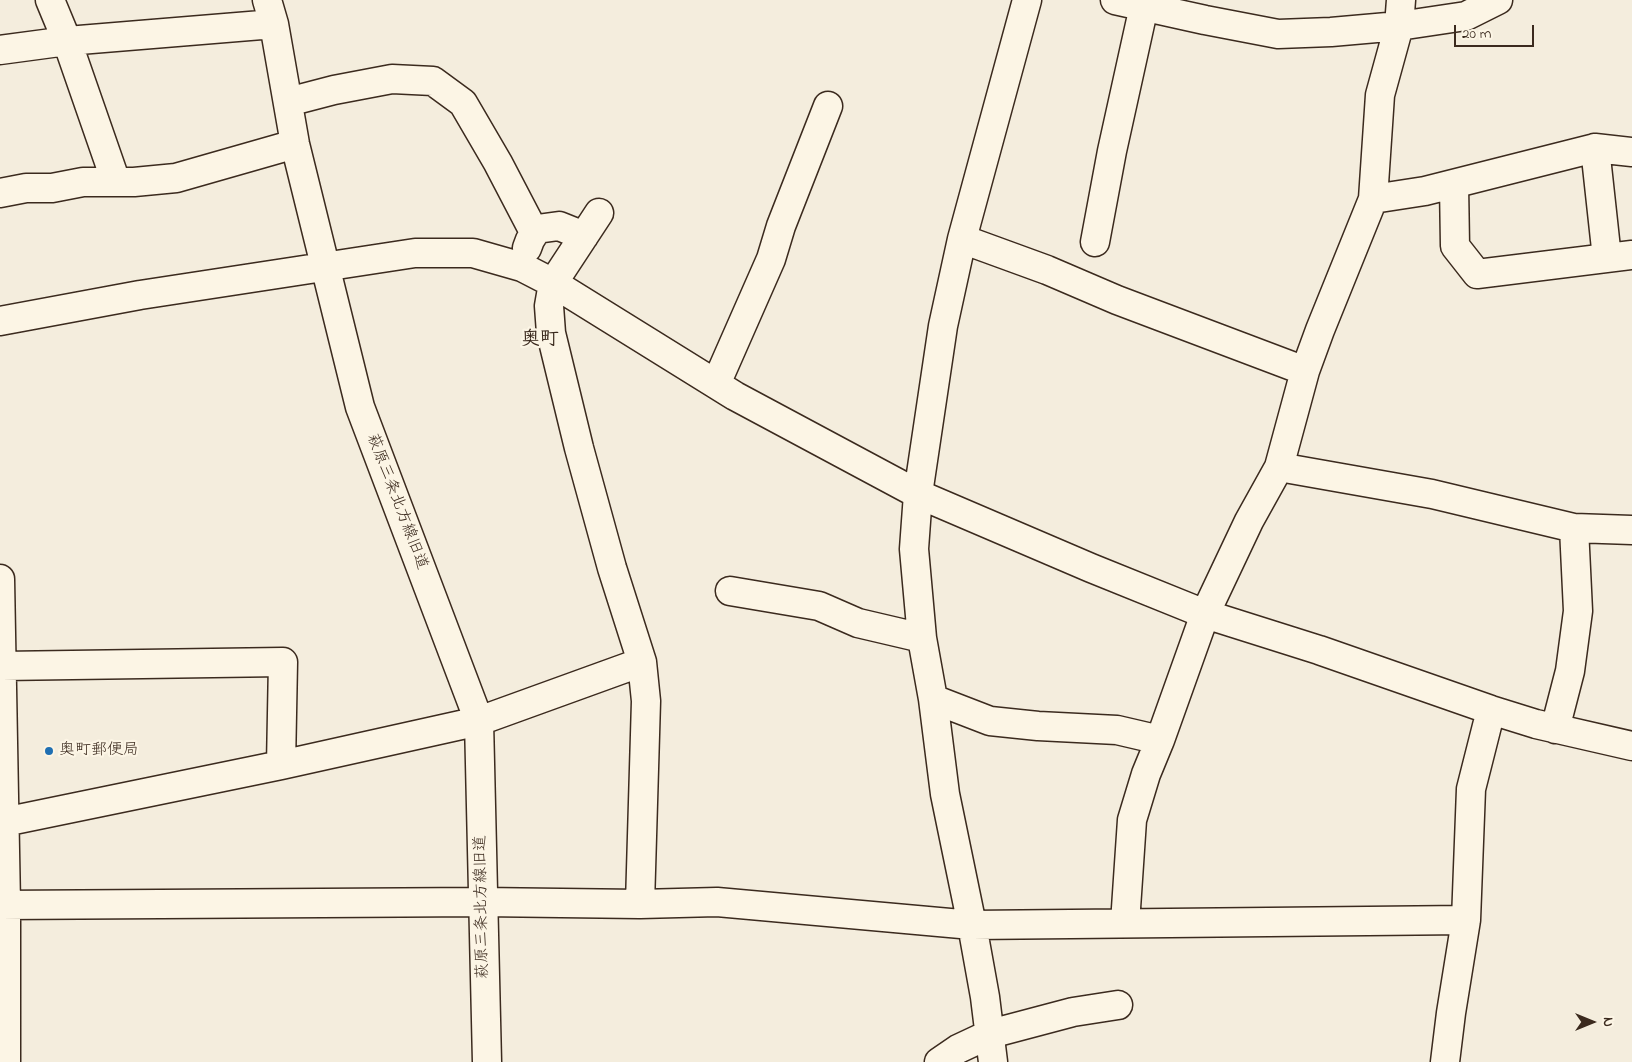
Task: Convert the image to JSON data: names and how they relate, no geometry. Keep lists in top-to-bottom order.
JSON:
{
  "streets": {
    "street": ["萩原三条北方線旧道"]
  },
  "districts": ["奥町"],
  "places": ["奥町郵便局"],
  "scale_bar": "20 m",
  "north": "right"
}
